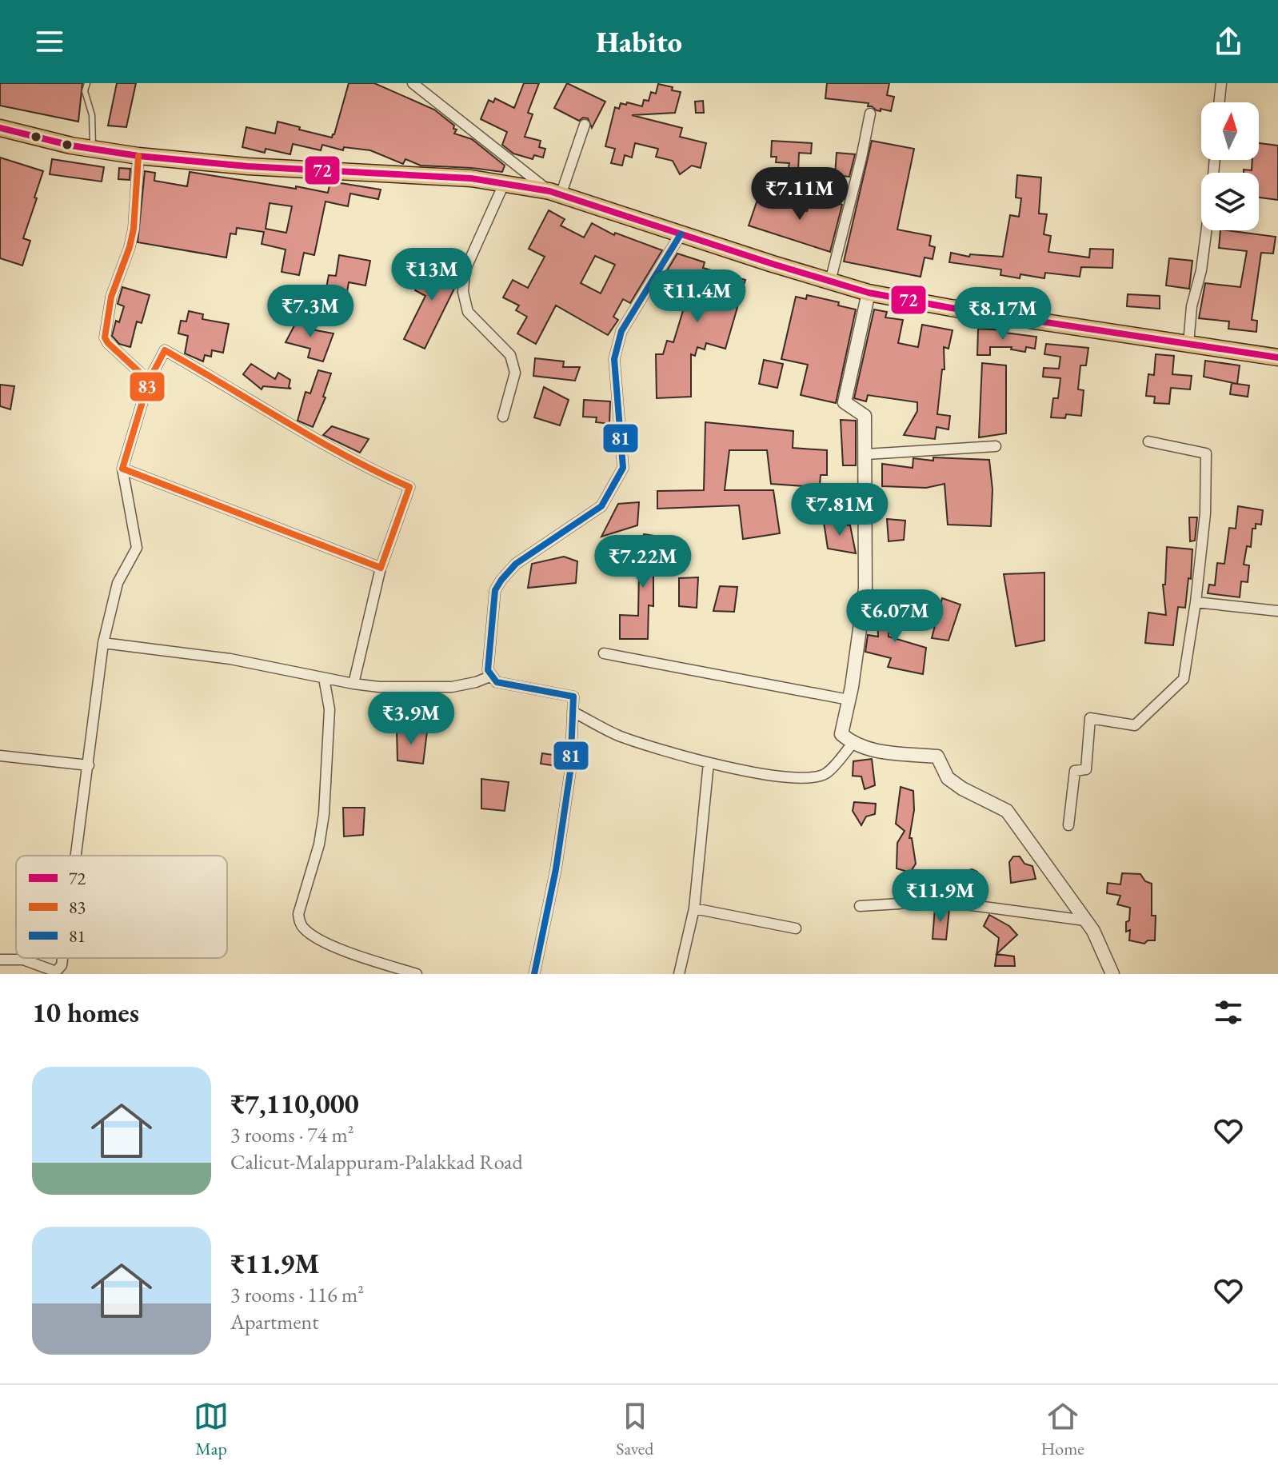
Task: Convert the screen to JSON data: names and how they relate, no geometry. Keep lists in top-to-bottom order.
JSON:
{
  "lines": ["transit line 72", "transit line 83", "transit line 81"],
  "legend": ["72", "83", "81"],
  "north": "top",
  "page": {
    "header": "Habito",
    "price": [
      "₹7.11M",
      "₹13M",
      "₹11.4M",
      "₹7.3M",
      "₹8.17M",
      "₹7.81M",
      "₹7.22M",
      "₹6.07M",
      "₹3.9M",
      "₹11.9M"
    ],
    "heading": "10 homes",
    "list": [
      {
        "name": "₹7,110,000",
        "note": "3 rooms · 74 m² · Calicut-Malappuram-Palakkad Road"
      },
      {
        "name": "₹11.9M",
        "note": "3 rooms · 116 m² · Apartment"
      }
    ],
    "tabs": ["Map", "Saved", "Home"]
  }
}
